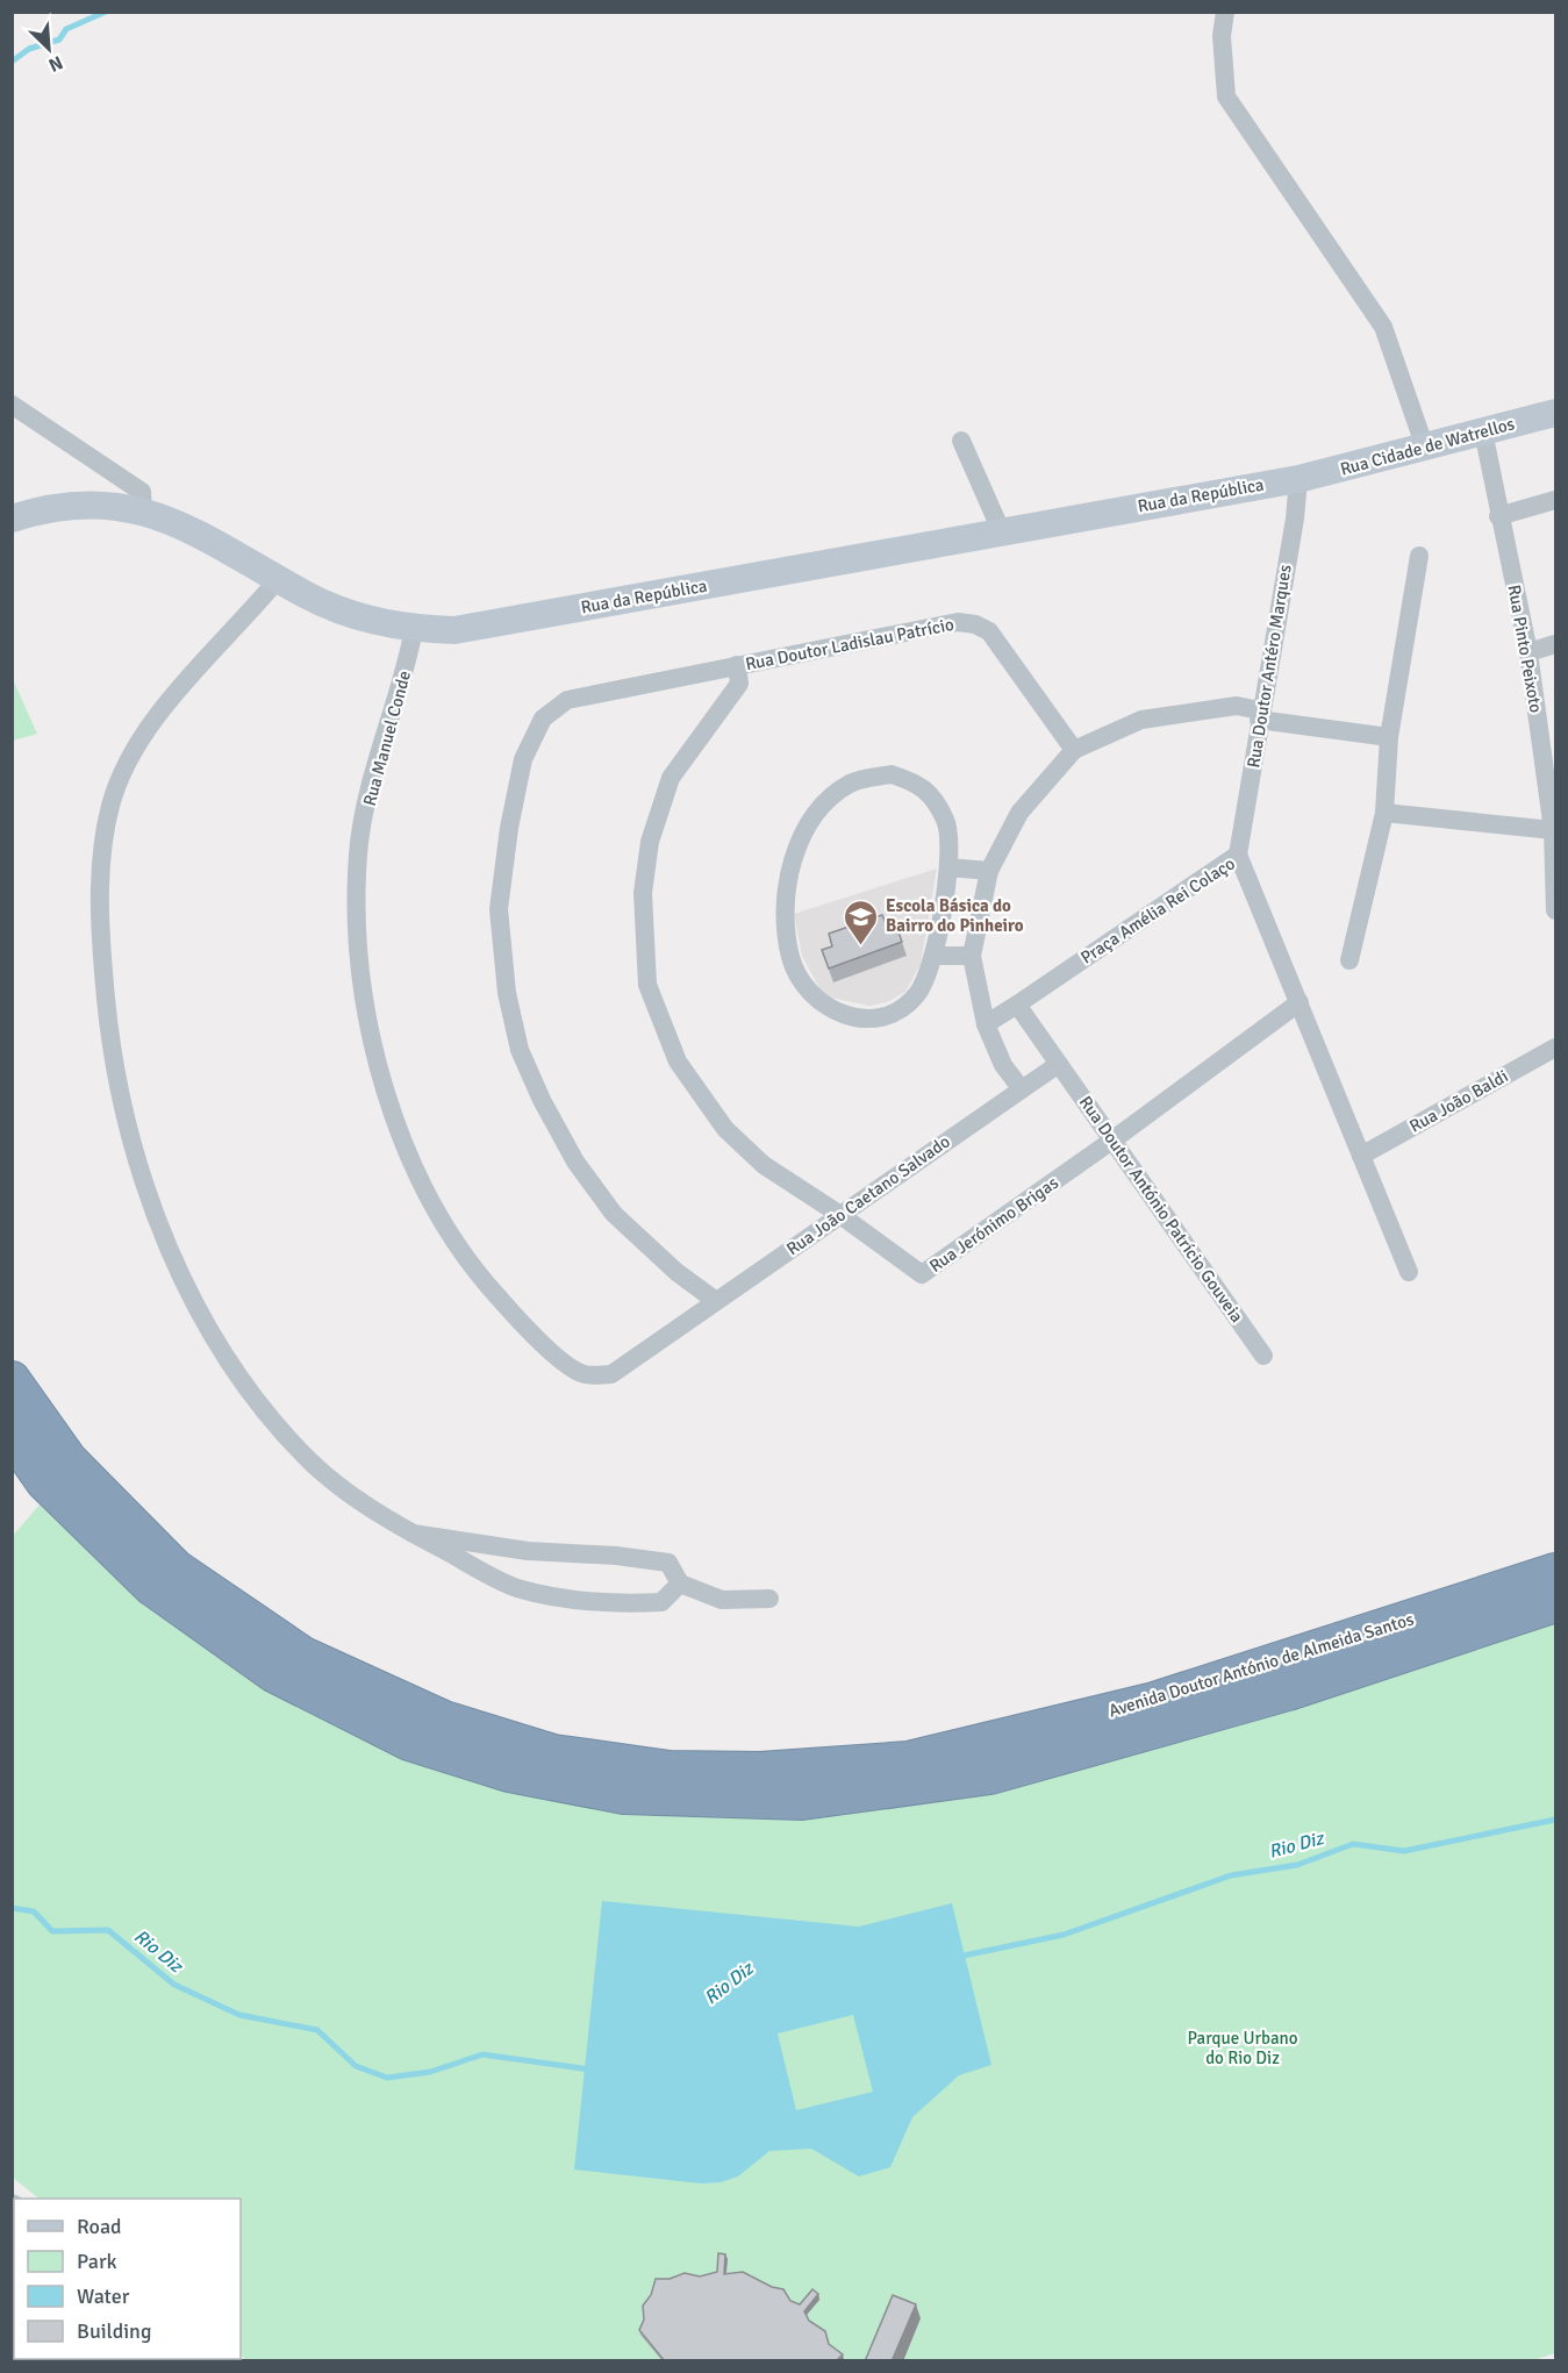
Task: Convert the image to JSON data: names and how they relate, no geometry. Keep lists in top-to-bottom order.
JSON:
{
  "streets": {
    "highway": ["Avenida Doutor António de Almeida Santos"],
    "street": [
      "Rua Cidade de Watrellos",
      "Rua da República",
      "Rua Doutor Ladislau Patrício",
      "Rua Pinto Peixoto",
      "Rua Doutor Antéro Marques",
      "Rua Manuel Conde",
      "Praça Amélia Rei Colaço",
      "Rua João Baldi",
      "Rua João Caetano Salvado",
      "Rua Doutor António Patrício Gouveia",
      "Rua Jerónimo Brigas"
    ]
  },
  "crossings": [
    ["Rua Cidade de Watrellos", "Rua da República"],
    ["Rua Cidade de Watrellos", "Rua Pinto Peixoto"],
    ["Rua Cidade de Watrellos", "Rua Doutor Antéro Marques"],
    ["Rua da República", "Rua Doutor Antéro Marques"],
    ["Rua da República", "Rua Manuel Conde"],
    ["Rua Doutor Ladislau Patrício", "Rua Manuel Conde"],
    ["Rua Doutor Ladislau Patrício", "Rua João Caetano Salvado"],
    ["Rua Doutor Antéro Marques", "Praça Amélia Rei Colaço"],
    ["Rua Manuel Conde", "Rua João Caetano Salvado"],
    ["Praça Amélia Rei Colaço", "Rua João Baldi"],
    ["Praça Amélia Rei Colaço", "Rua Doutor António Patrício Gouveia"],
    ["Rua João Caetano Salvado", "Rua Jerónimo Brigas"],
    ["Rua Doutor António Patrício Gouveia", "Rua Jerónimo Brigas"]
  ],
  "water": ["Rio Diz"],
  "parks": ["Parque Urbano do Rio Diz"],
  "places": {
    "school or university": ["Escola Básica do Bairro do Pinheiro"]
  },
  "legend": [
    "Road",
    "Park",
    "Water",
    "Building"
  ],
  "north": "bottom right"
}
